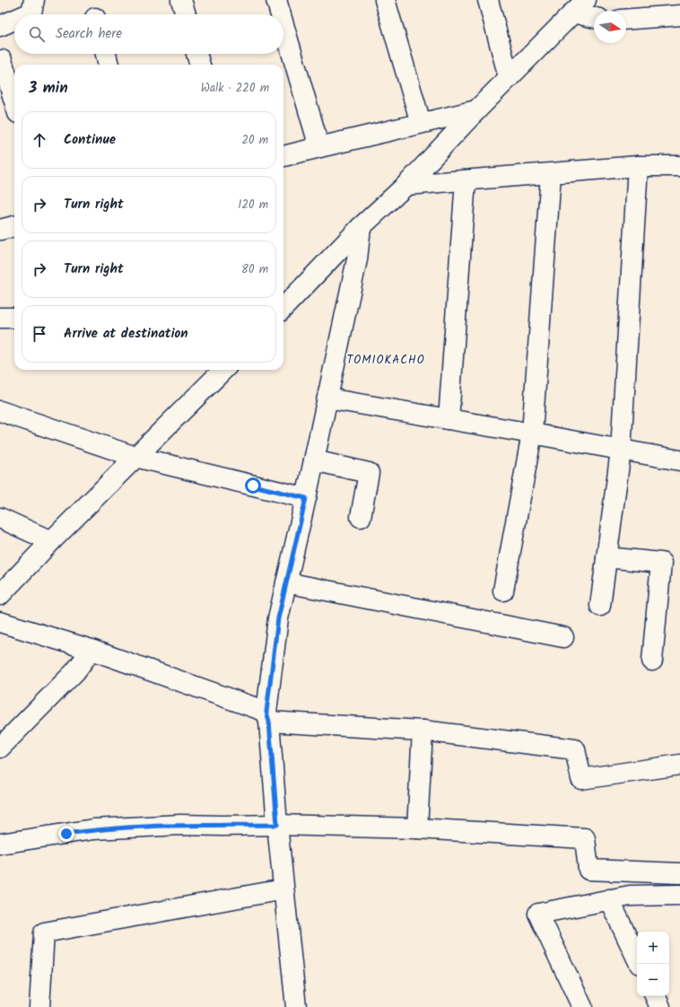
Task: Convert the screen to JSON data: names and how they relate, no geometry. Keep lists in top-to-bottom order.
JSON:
{
  "districts": ["TOMIOKACHO"],
  "north": "right",
  "page": {
    "search": "Search here",
    "heading": ["3 min", "Walk · 220 m"],
    "list": [
      ["Continue", "20 m"],
      ["Turn right", "120 m"],
      ["Turn right", "80 m"],
      "Arrive at destination"
    ],
    "map_buttons": ["+", "−"]
  }
}
